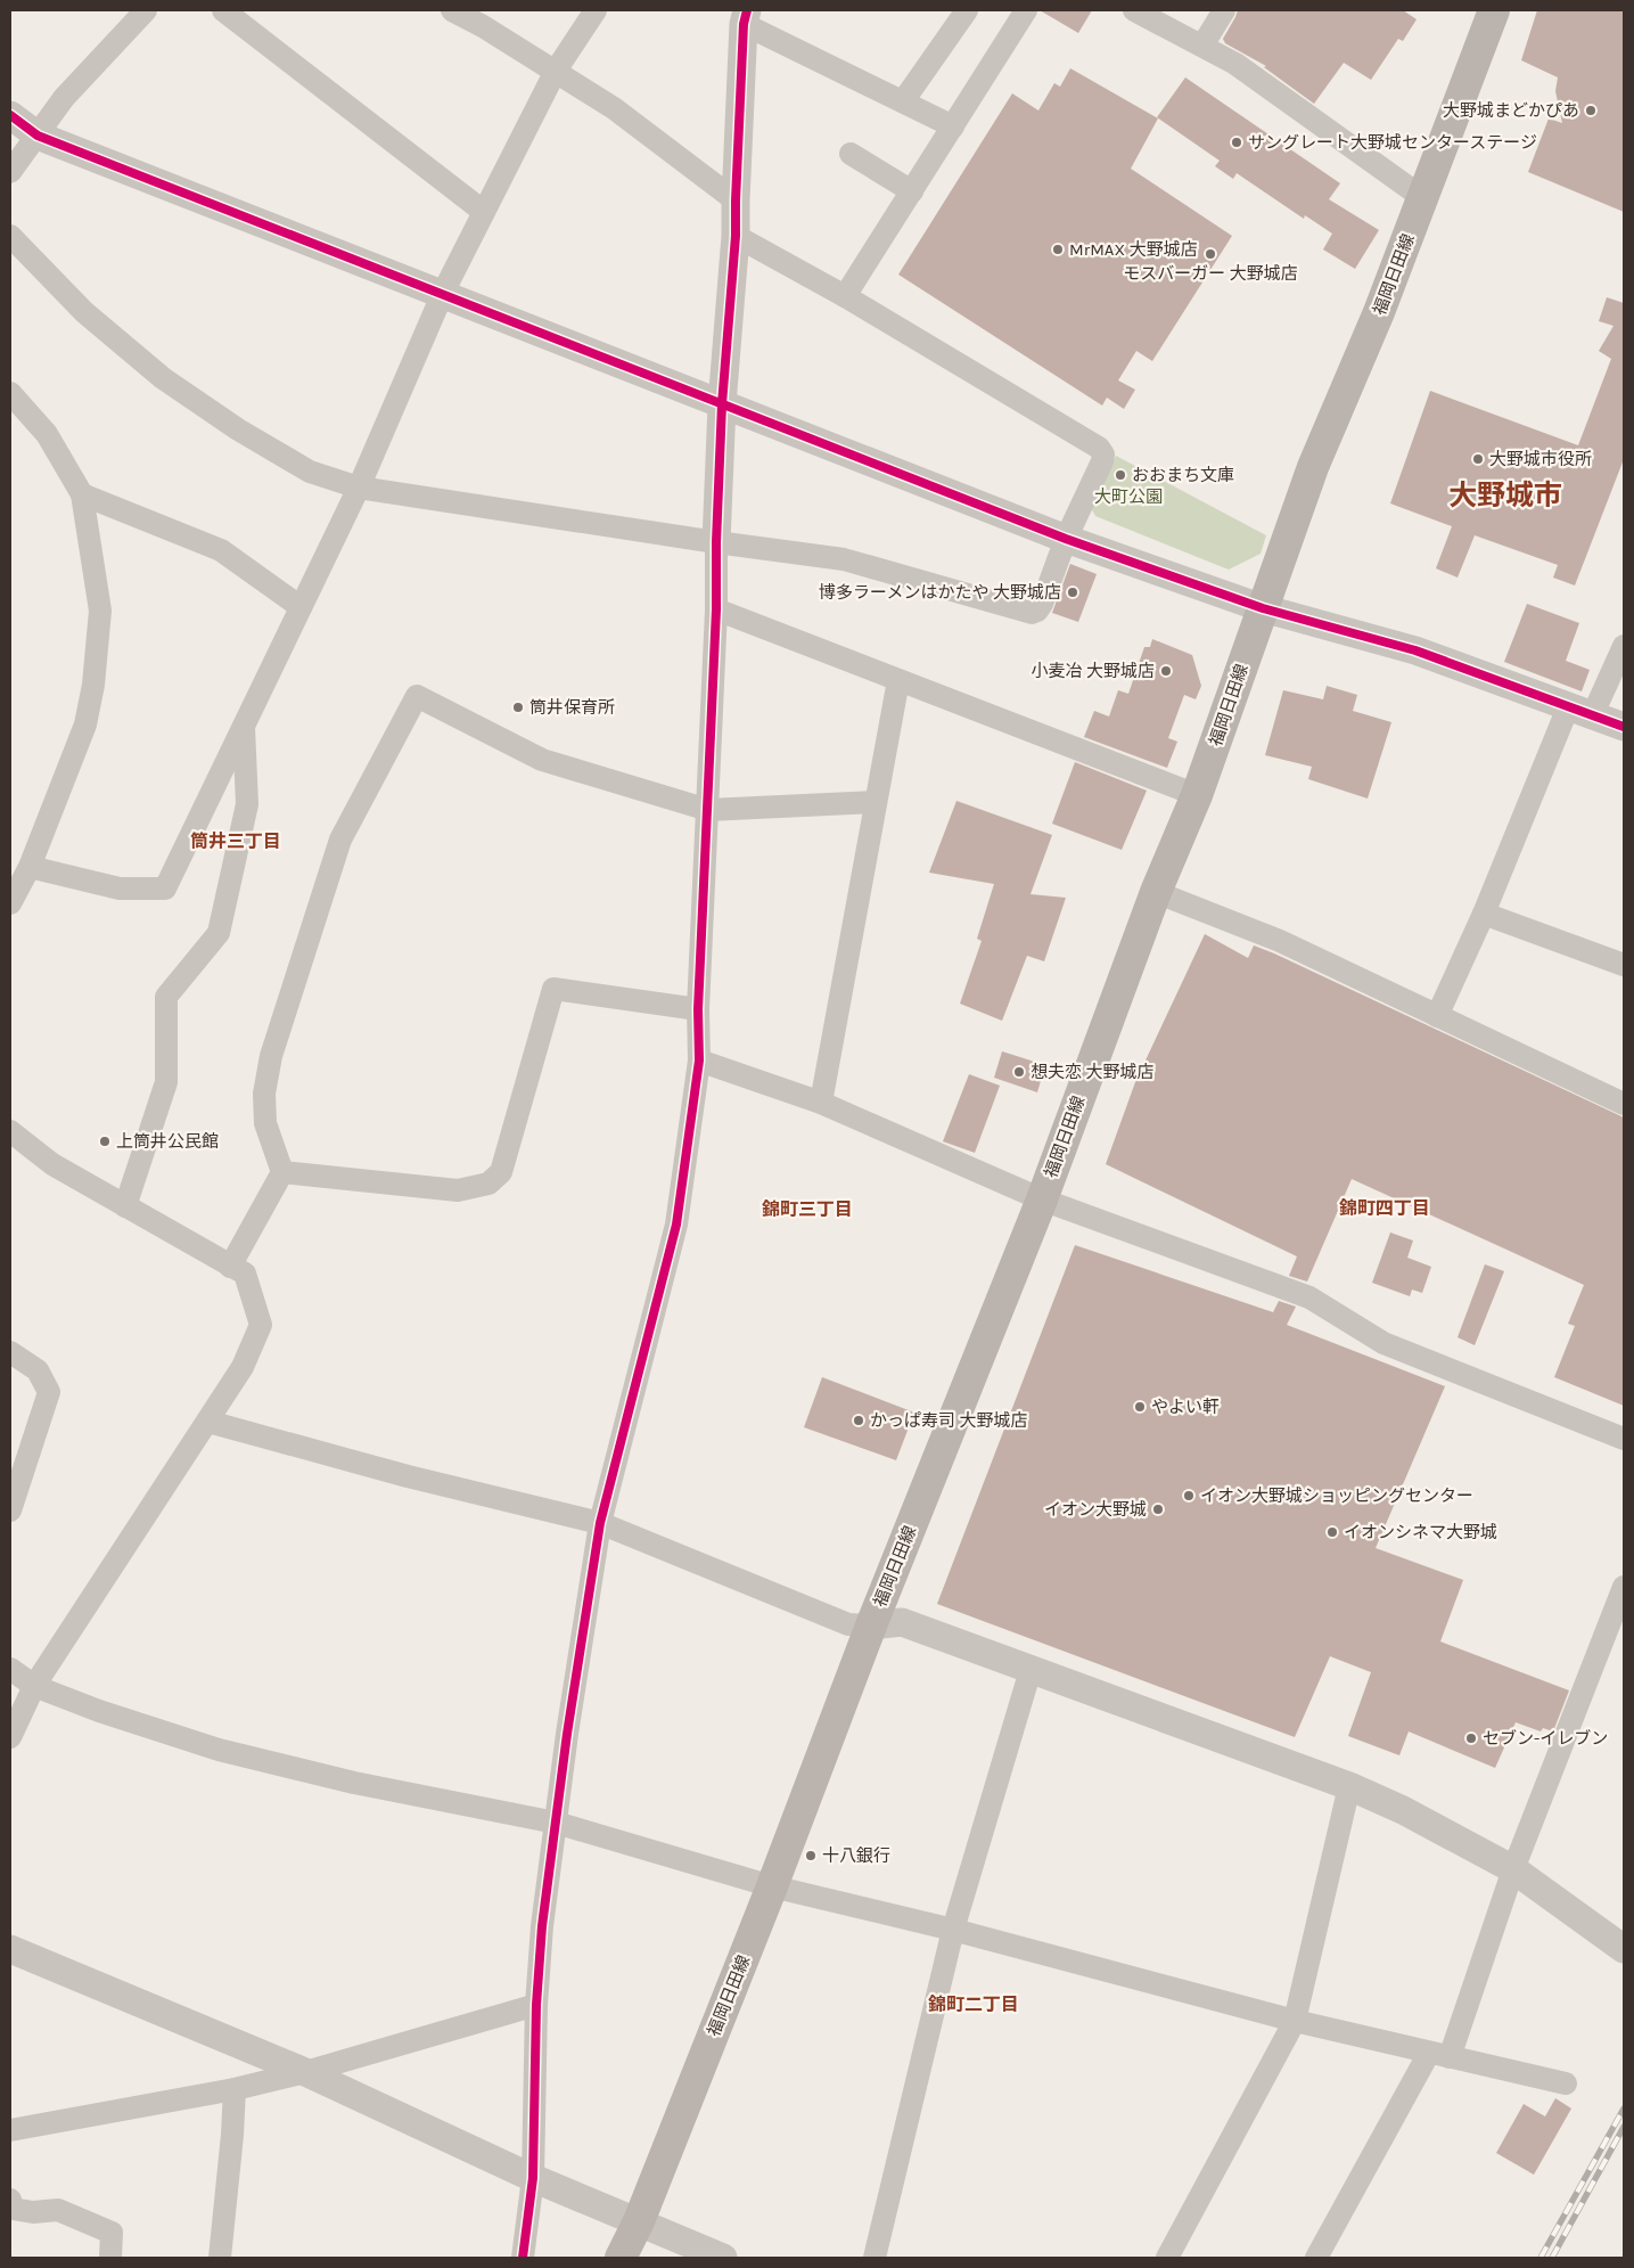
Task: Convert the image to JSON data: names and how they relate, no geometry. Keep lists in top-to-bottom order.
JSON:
{
  "streets": {
    "main road": ["福岡日田線"]
  },
  "districts": [
    "大野城市",
    "筒井三丁目",
    "錦町四丁目",
    "錦町三丁目",
    "錦町二丁目"
  ],
  "parks": ["大町公園"],
  "places": [
    "大野城まどかぴあ",
    "サングレート大野城センターステージ",
    "MrMAX 大野城店",
    "モスバーガー 大野城店",
    "大野城市役所",
    "おおまち文庫",
    "博多ラーメンはかたや 大野城店",
    "小麦冶 大野城店",
    "筒井保育所",
    "想夫恋 大野城店",
    "上筒井公民館",
    "やよい軒",
    "かっぱ寿司 大野城店",
    "イオン大野城ショッピングセンター",
    "イオン大野城",
    "イオンシネマ大野城",
    "セブン-イレブン",
    "十八銀行"
  ]
}
